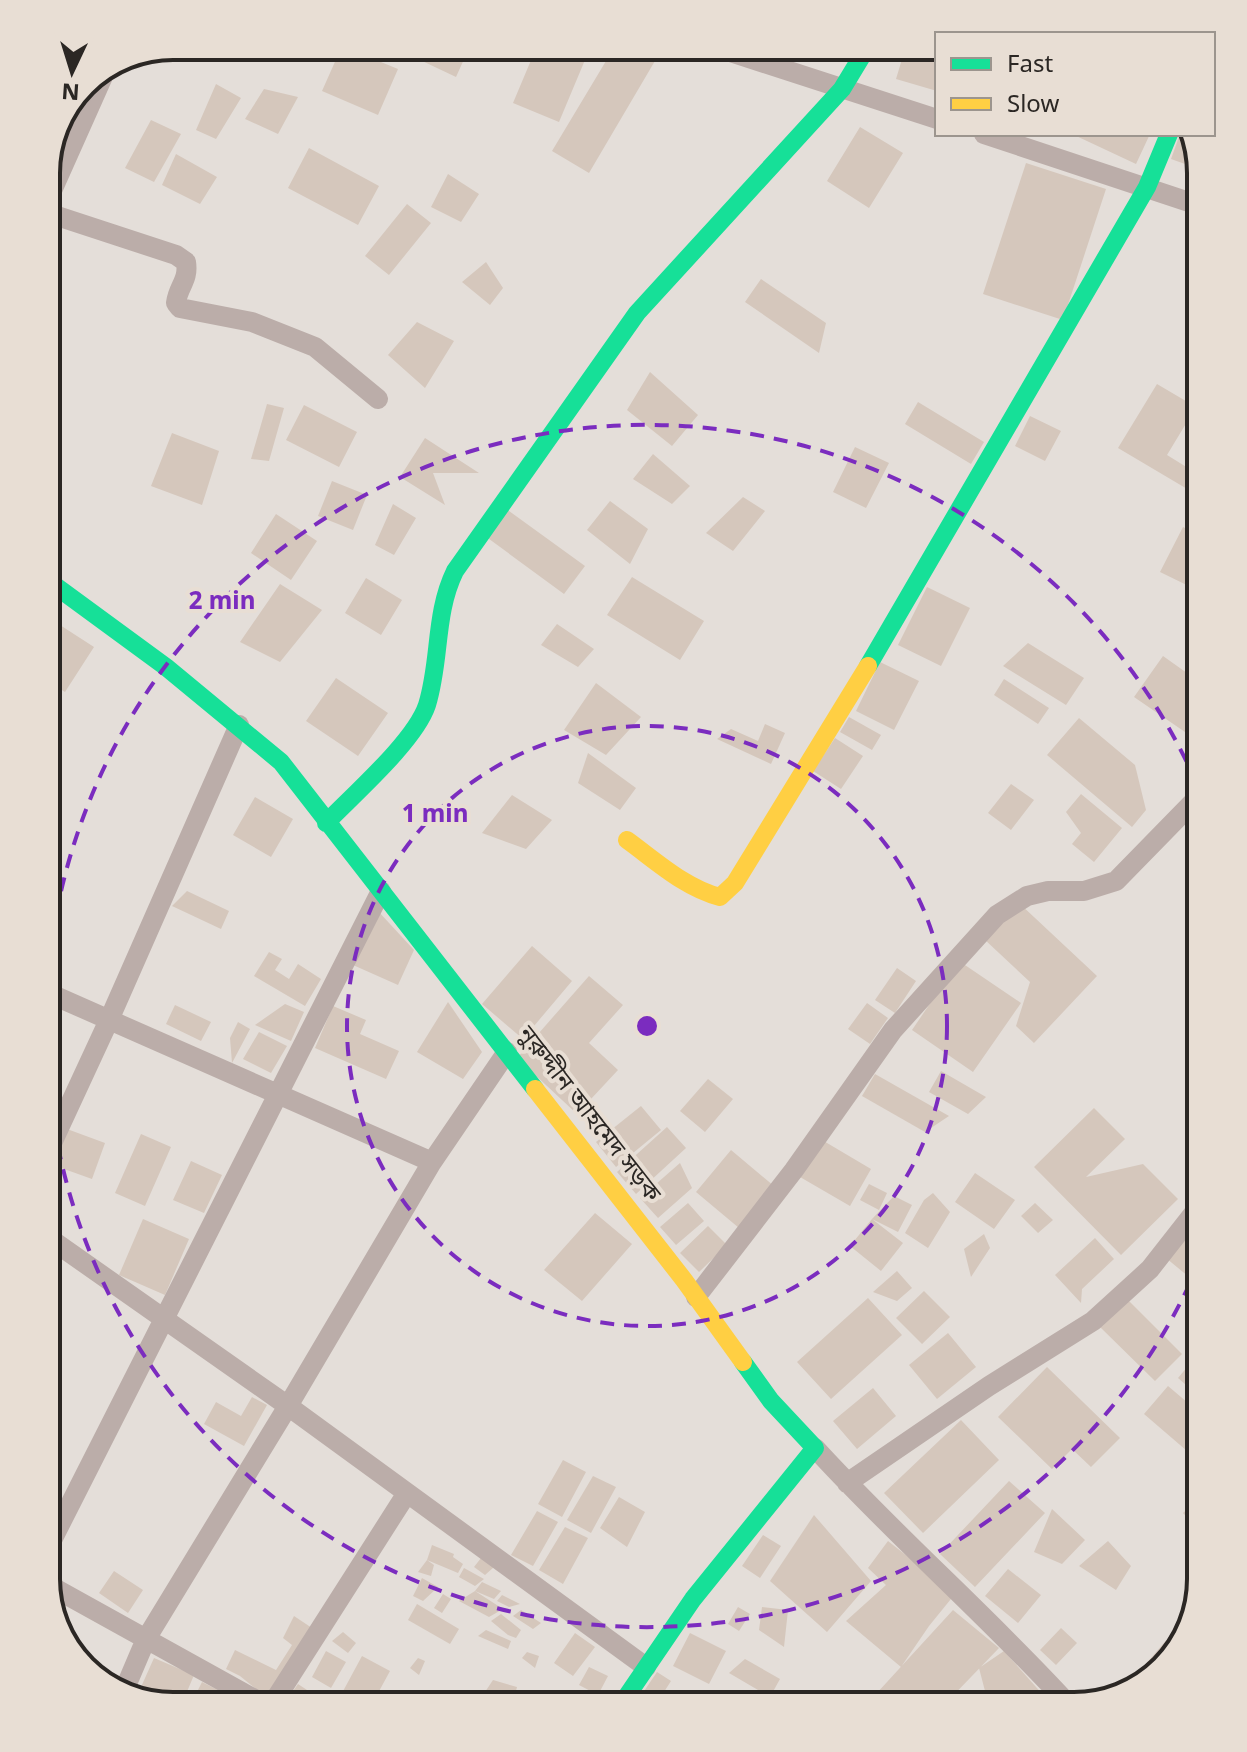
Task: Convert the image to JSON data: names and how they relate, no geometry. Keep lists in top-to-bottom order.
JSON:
{
  "streets": {
    "street": ["নুরুদ্দীন আহমেদ সড়ক"]
  },
  "legend": ["Fast", "Slow"],
  "north": "bottom",
  "rings": ["2 min", "1 min"]
}
